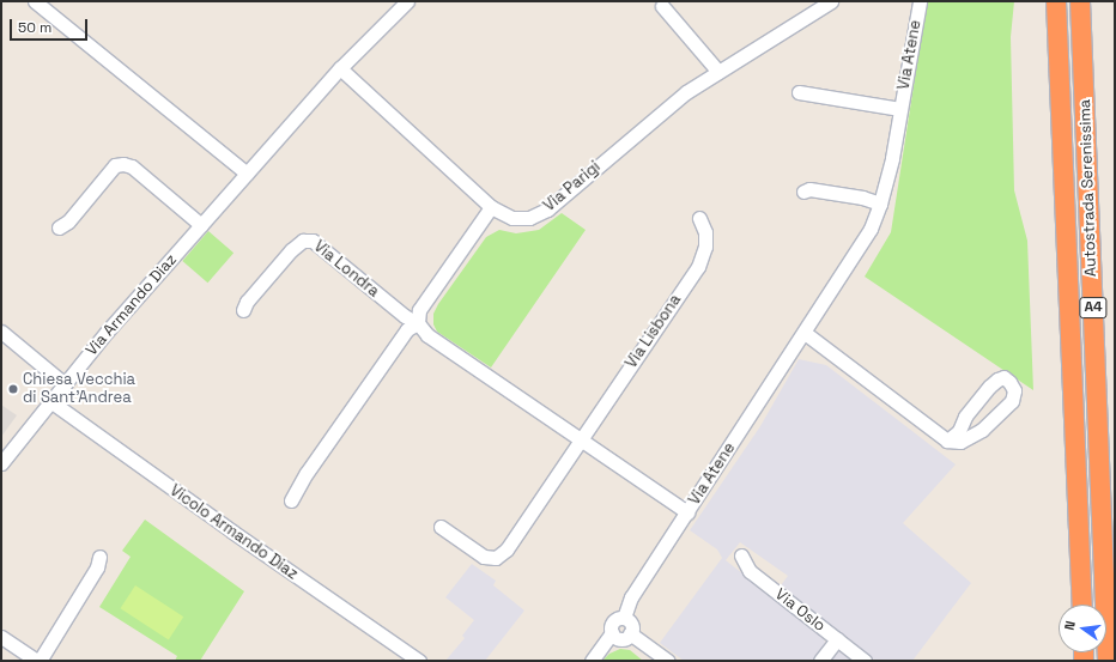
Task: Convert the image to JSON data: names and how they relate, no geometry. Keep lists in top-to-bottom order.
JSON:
{
  "streets": {
    "highway": ["Autostrada Serenissima", "A4"],
    "street": [
      "Via Atene",
      "Via Parigi",
      "Via Londra",
      "Via Armando Diaz",
      "Via Lisbona",
      "Vicolo Armando Diaz",
      "Via Oslo"
    ]
  },
  "crossings": [
    ["Via Parigi", "Via Armando Diaz"],
    ["Via Armando Diaz", "Vicolo Armando Diaz"]
  ],
  "places": ["Chiesa Vecchia di Sant'Andrea"],
  "scale_bar": "50 m",
  "north": "left"
}
